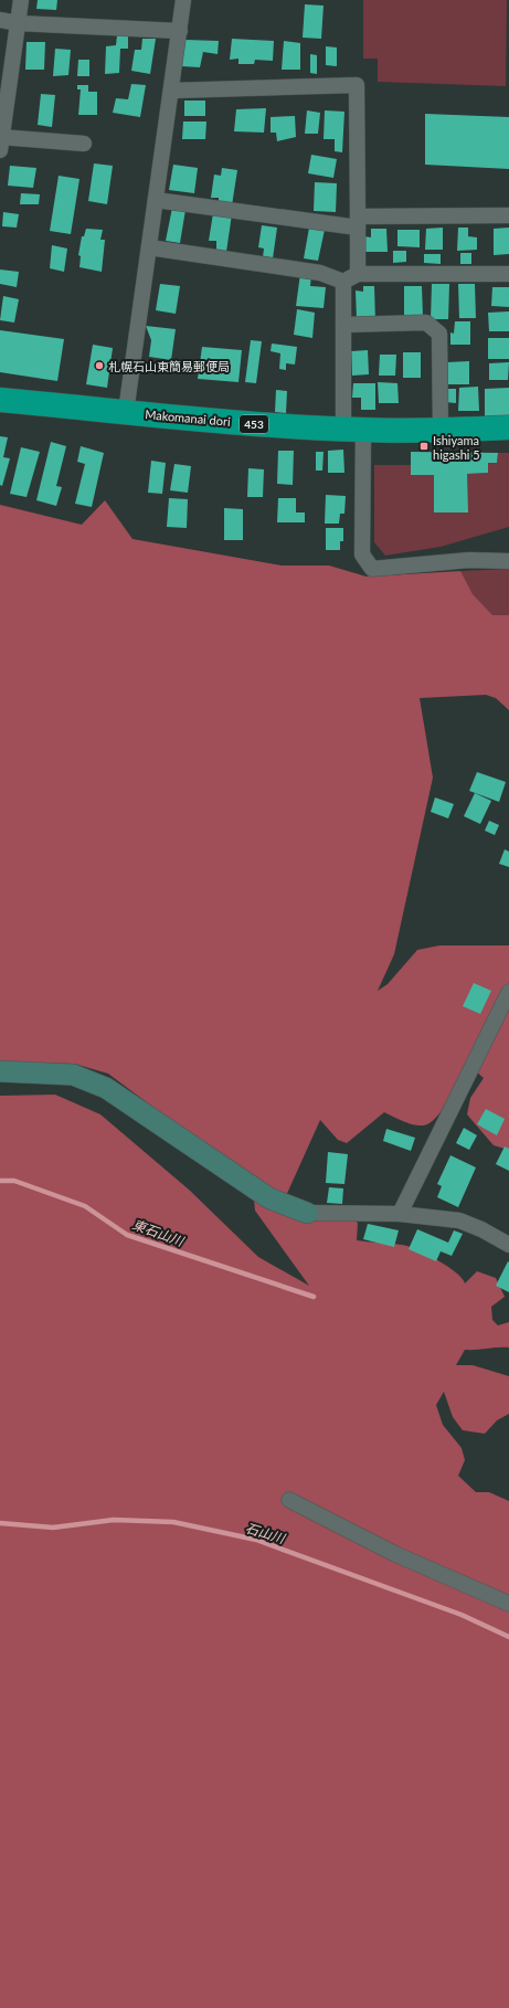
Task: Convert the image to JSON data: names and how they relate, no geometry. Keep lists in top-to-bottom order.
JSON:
{
  "streets": {
    "highway": ["Makomanai dori", "453"]
  },
  "water": ["東石山川", "石山川"],
  "places": {
    "other": ["札幌石山東簡易郵便局"],
    "transit": ["Ishiyama higashi 5"]
  }
}
